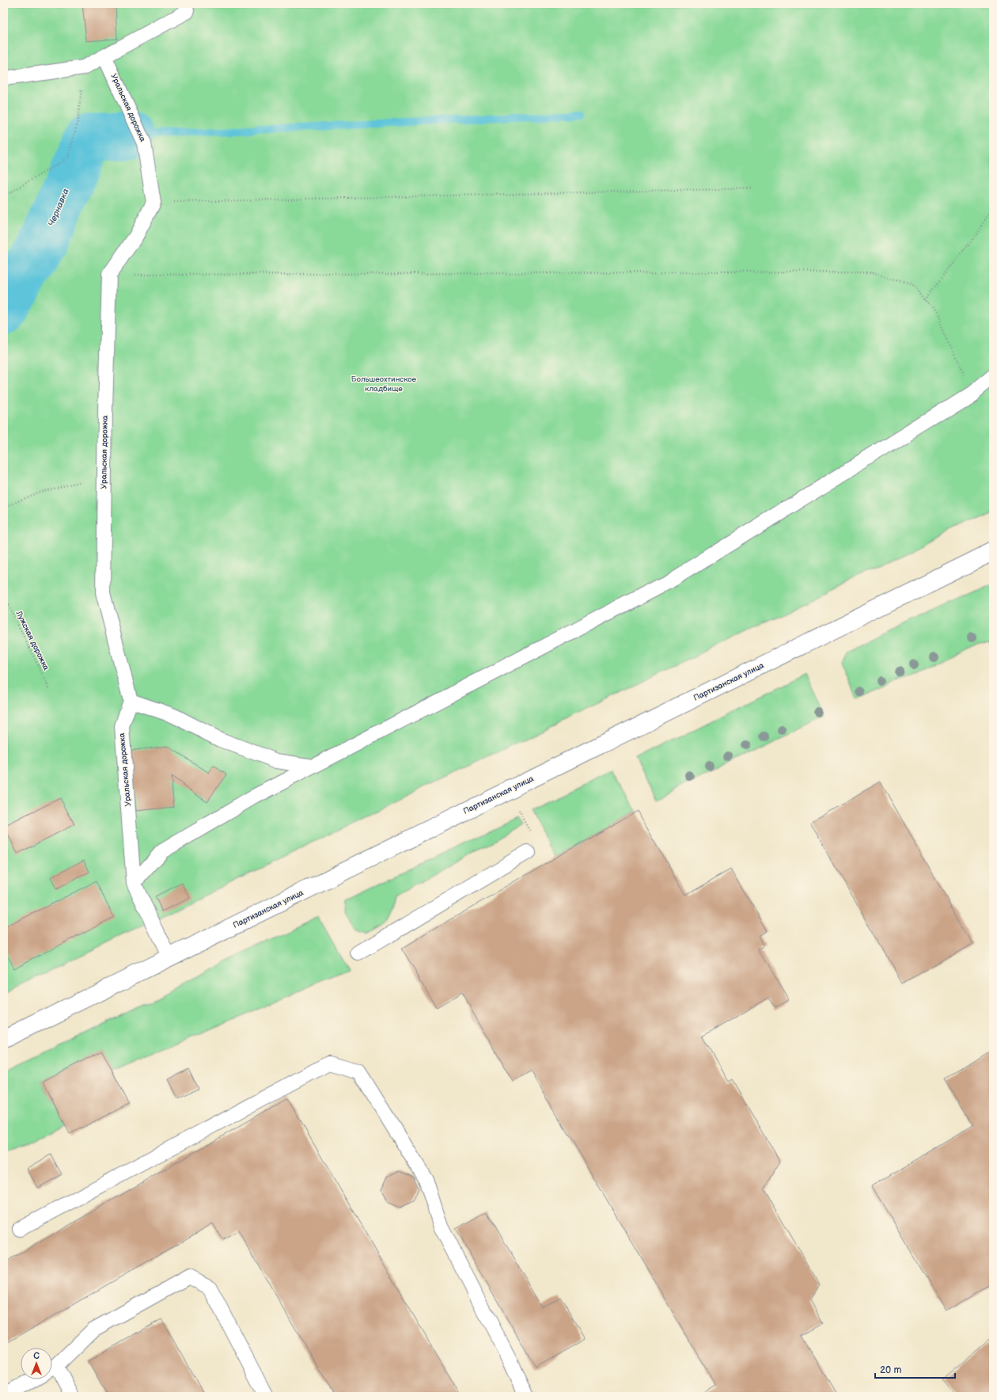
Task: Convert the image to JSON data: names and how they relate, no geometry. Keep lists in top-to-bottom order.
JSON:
{
  "streets": {
    "street": ["Партизанская улица"],
    "lane": ["Уральская дорожка"],
    "path": ["Лужская дорожка"]
  },
  "crossings": [
    ["Уральская дорожка", "Партизанская улица"]
  ],
  "water": ["Чернавка"],
  "parks": ["Большеохтинское кладбище"],
  "scale_bar": "20 m",
  "north": "top"
}
